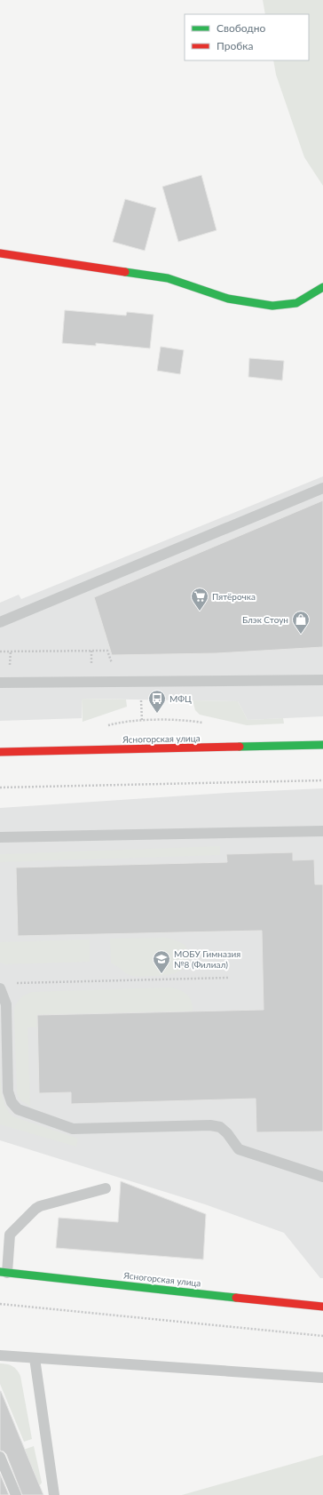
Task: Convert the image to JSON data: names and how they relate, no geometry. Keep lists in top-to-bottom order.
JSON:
{
  "streets": {
    "street": ["Ясногорская улица"]
  },
  "places": {
    "supermarket": ["Пятёрочка"],
    "shop": ["Блэк Стоун"],
    "bus stop": ["МФЦ"],
    "school or university": ["МОБУ Гимназия №8 (Филиал)"]
  },
  "legend": ["Свободно", "Пробка"]
}
